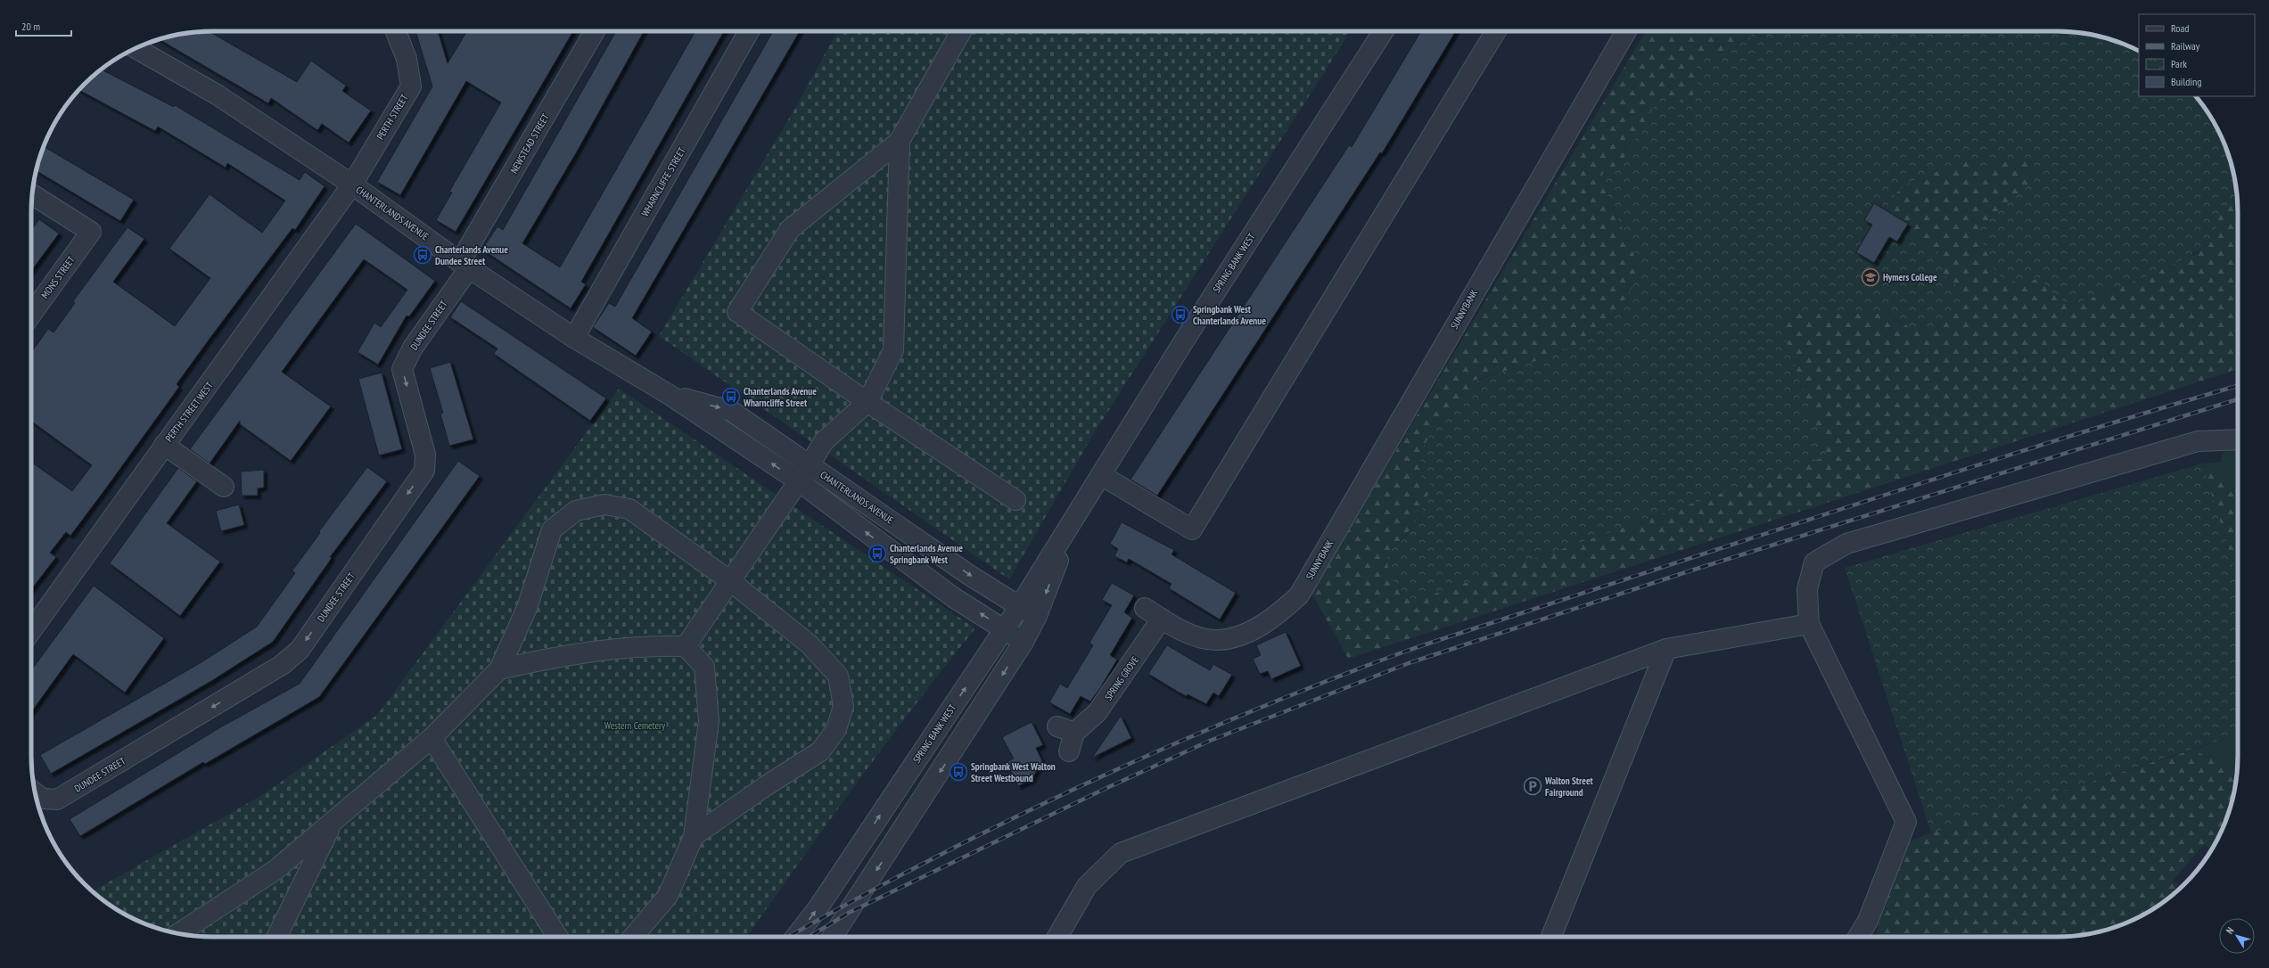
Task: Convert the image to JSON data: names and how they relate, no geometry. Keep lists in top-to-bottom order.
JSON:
{
  "streets": {
    "street": [
      "PERTH STREET",
      "NEWSTEAD STREET",
      "WHARNCLIFFE STREET",
      "CHANTERLANDS AVENUE",
      "SPRING BANK WEST",
      "MONS STREET",
      "SUNNYBANK",
      "DUNDEE STREET",
      "PERTH STREET WEST",
      "SPRING GROVE"
    ]
  },
  "crossings": [
    ["PERTH STREET", "CHANTERLANDS AVENUE"],
    ["PERTH STREET", "PERTH STREET WEST"],
    ["NEWSTEAD STREET", "CHANTERLANDS AVENUE"],
    ["NEWSTEAD STREET", "DUNDEE STREET"],
    ["WHARNCLIFFE STREET", "CHANTERLANDS AVENUE"],
    ["CHANTERLANDS AVENUE", "SPRING BANK WEST"],
    ["CHANTERLANDS AVENUE", "DUNDEE STREET"],
    ["CHANTERLANDS AVENUE", "PERTH STREET WEST"],
    ["SUNNYBANK", "SPRING GROVE"]
  ],
  "parks": ["Western Cemetery"],
  "places": {
    "bus stop": [
      "Chanterlands Avenue Dundee Street",
      "Springbank West Chanterlands Avenue",
      "Chanterlands Avenue Wharncliffe Street",
      "Chanterlands Avenue Springbank West",
      "Springbank West Walton Street Westbound"
    ],
    "school or university": ["Hymers College"],
    "parking": ["Walton Street Fairground"]
  },
  "legend": [
    "Road",
    "Railway",
    "Park",
    "Building"
  ],
  "scale_bar": "20 m",
  "north": "top left"
}
